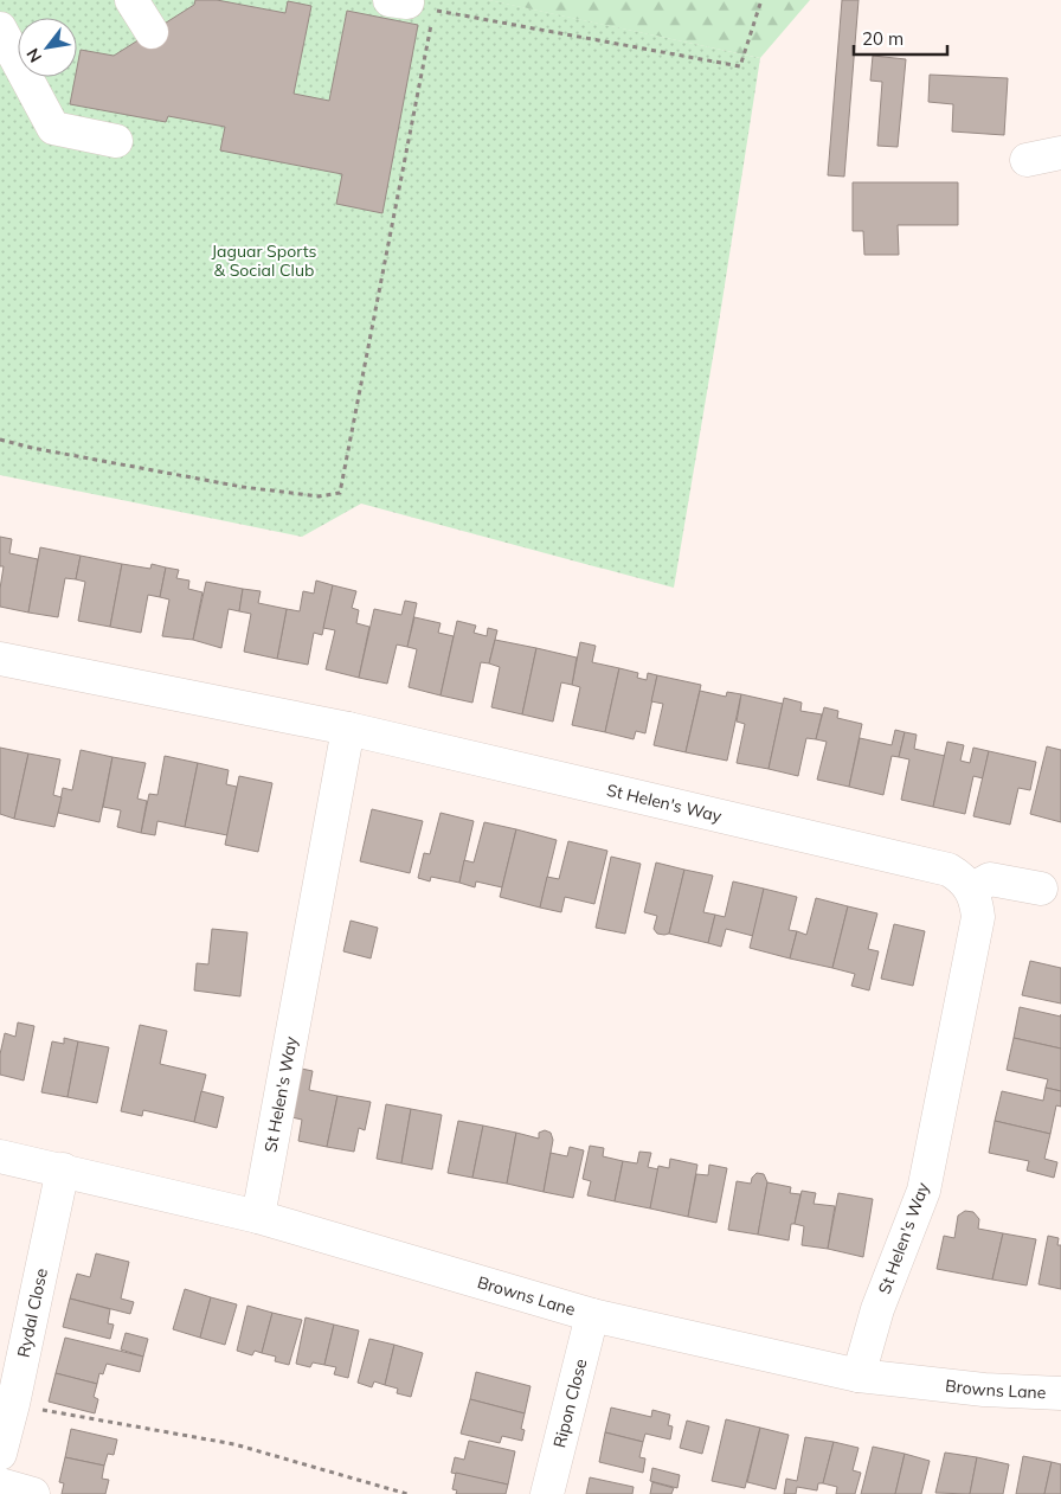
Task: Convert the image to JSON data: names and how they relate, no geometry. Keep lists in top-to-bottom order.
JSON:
{
  "streets": {
    "street": [
      "St Helen's Way",
      "Browns Lane",
      "Rydal Close",
      "Ripon Close"
    ]
  },
  "crossings": [
    ["St Helen's Way", "Browns Lane"],
    ["Browns Lane", "Rydal Close"],
    ["Browns Lane", "Ripon Close"]
  ],
  "parks": ["Jaguar Sports & Social Club"],
  "scale_bar": "20 m",
  "north": "bottom left"
}
